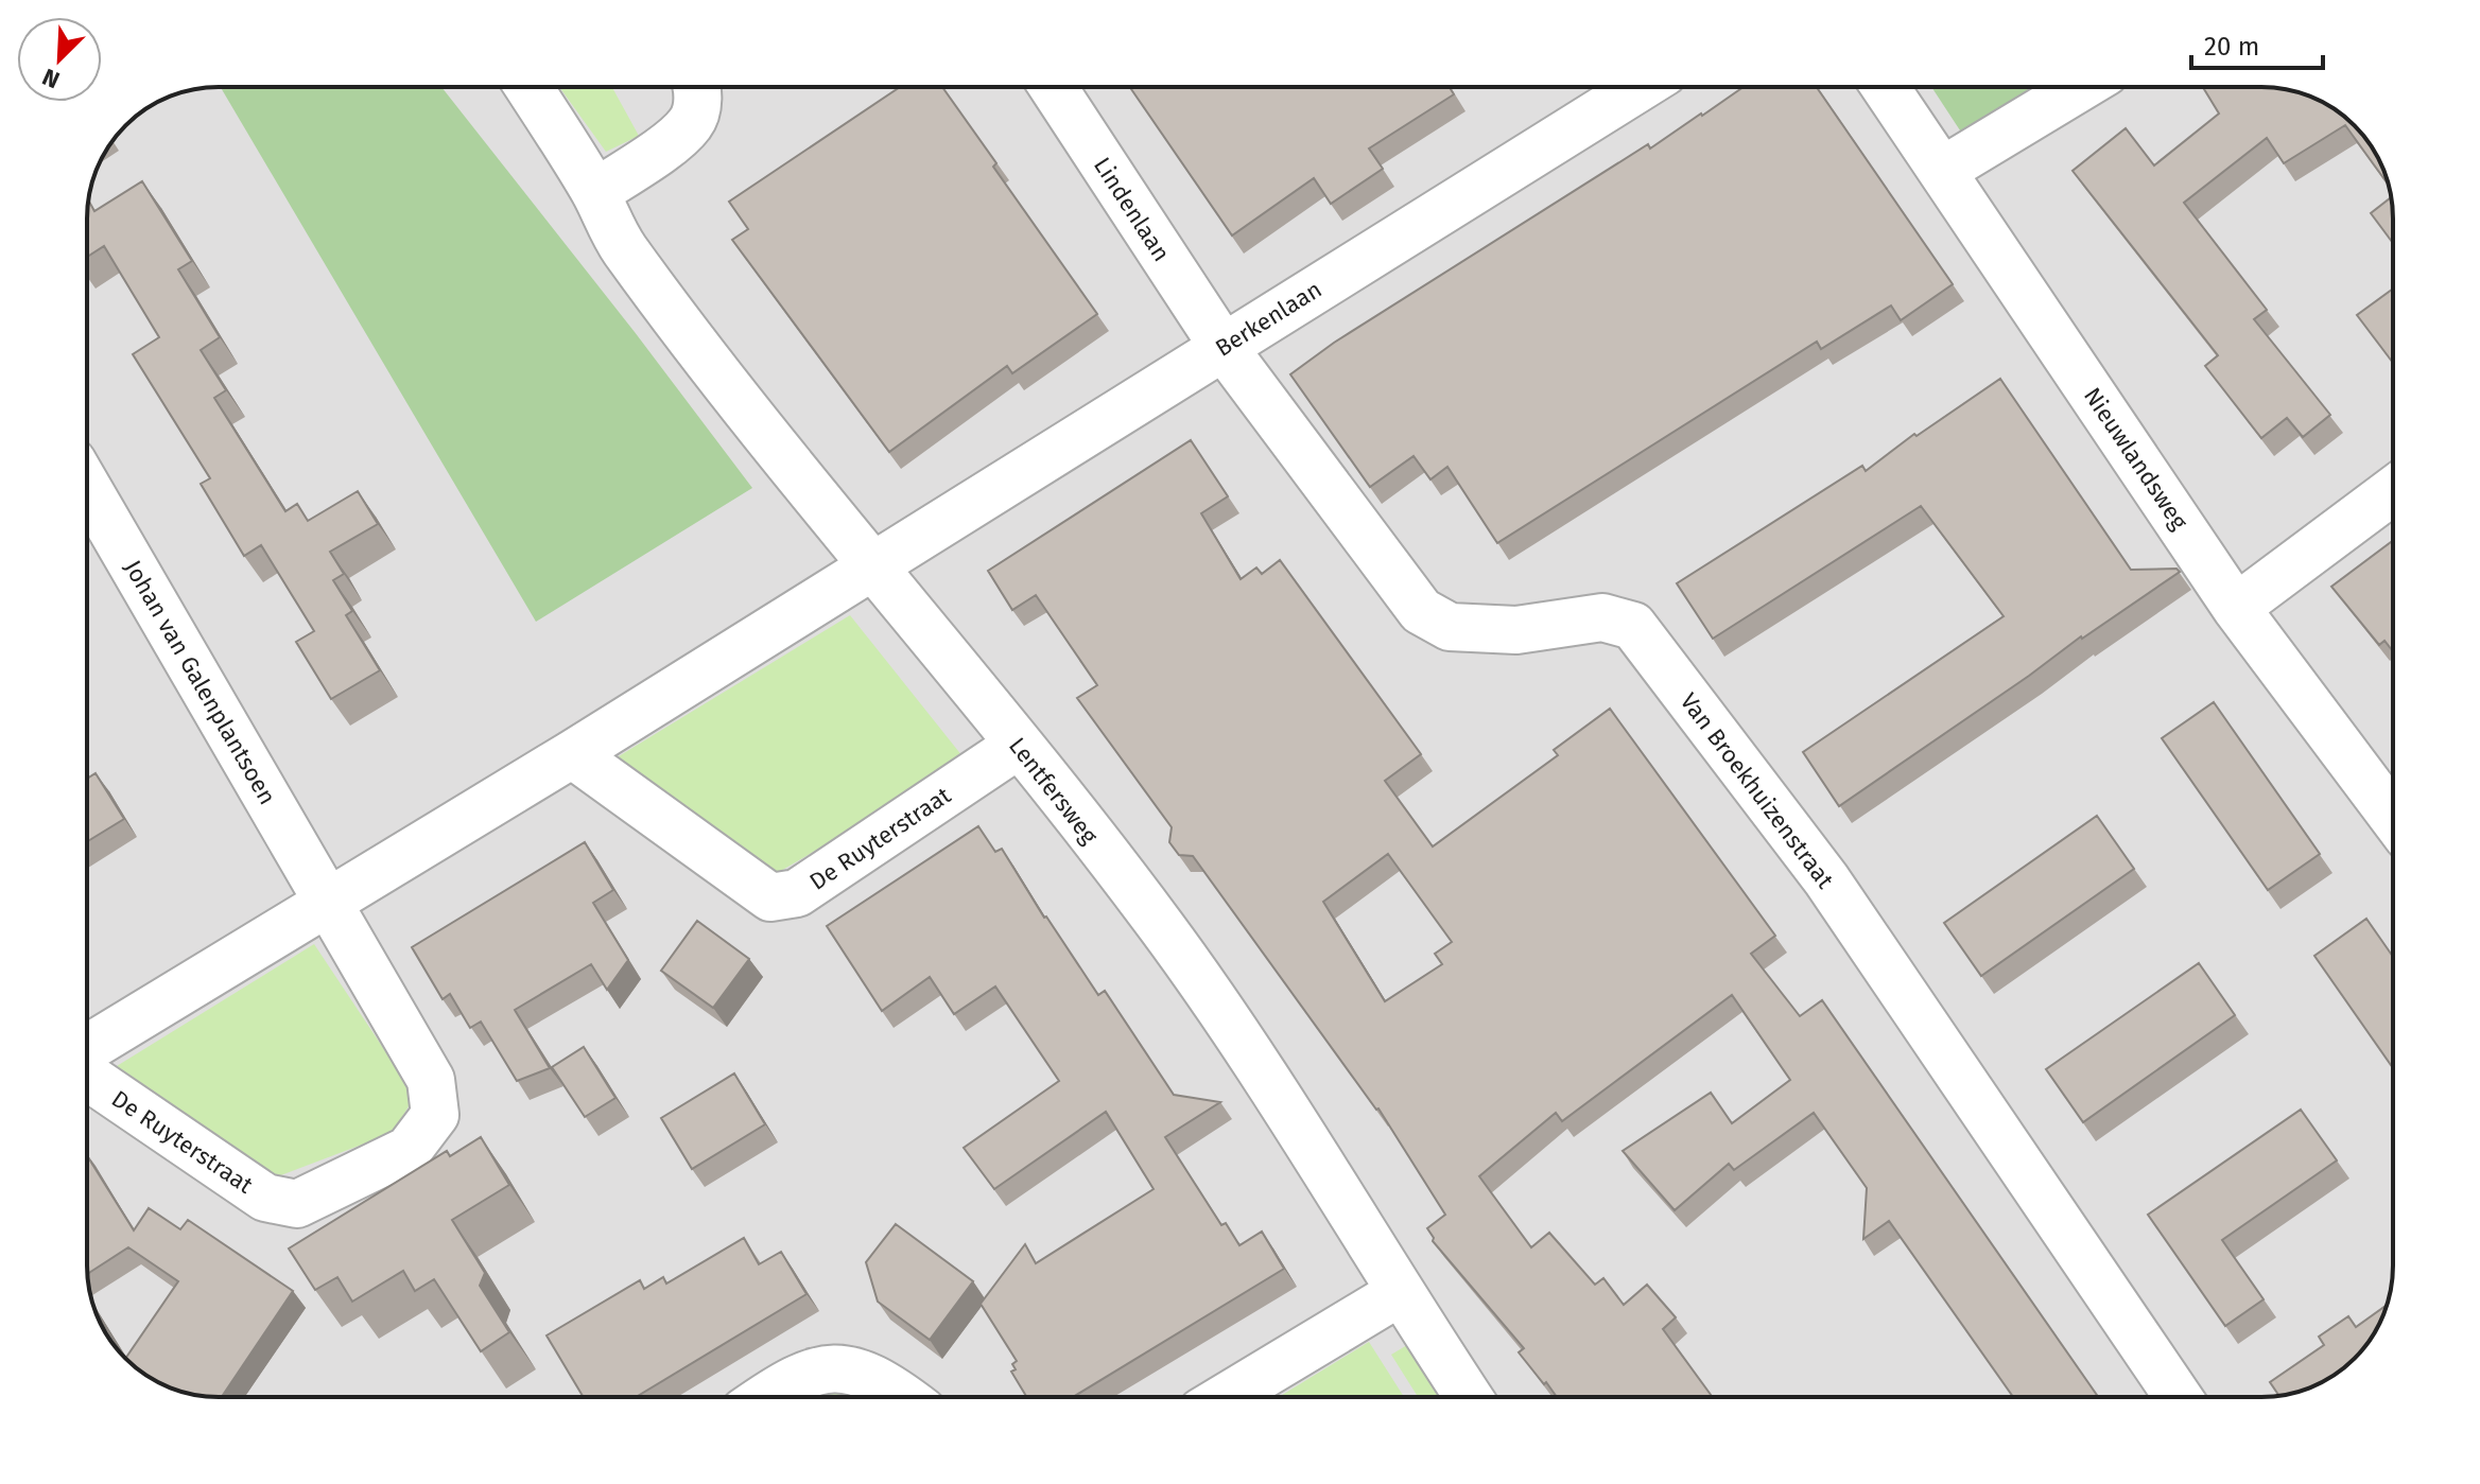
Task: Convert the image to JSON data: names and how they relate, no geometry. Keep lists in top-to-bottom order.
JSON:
{
  "streets": {
    "street": [
      "Lindenlaan",
      "Berkenlaan",
      "Nieuwlandsweg",
      "Johan van Galenplantsoen",
      "Lentfersweg",
      "Van Broekhuizenstraat",
      "De Ruyterstraat"
    ]
  },
  "crossings": [
    ["Lindenlaan", "Berkenlaan"],
    ["Lindenlaan", "Van Broekhuizenstraat"],
    ["Berkenlaan", "Lentfersweg"],
    ["Berkenlaan", "Van Broekhuizenstraat"],
    ["Johan van Galenplantsoen", "De Ruyterstraat"],
    ["Lentfersweg", "De Ruyterstraat"]
  ],
  "scale_bar": "20 m",
  "north": "bottom left"
}
